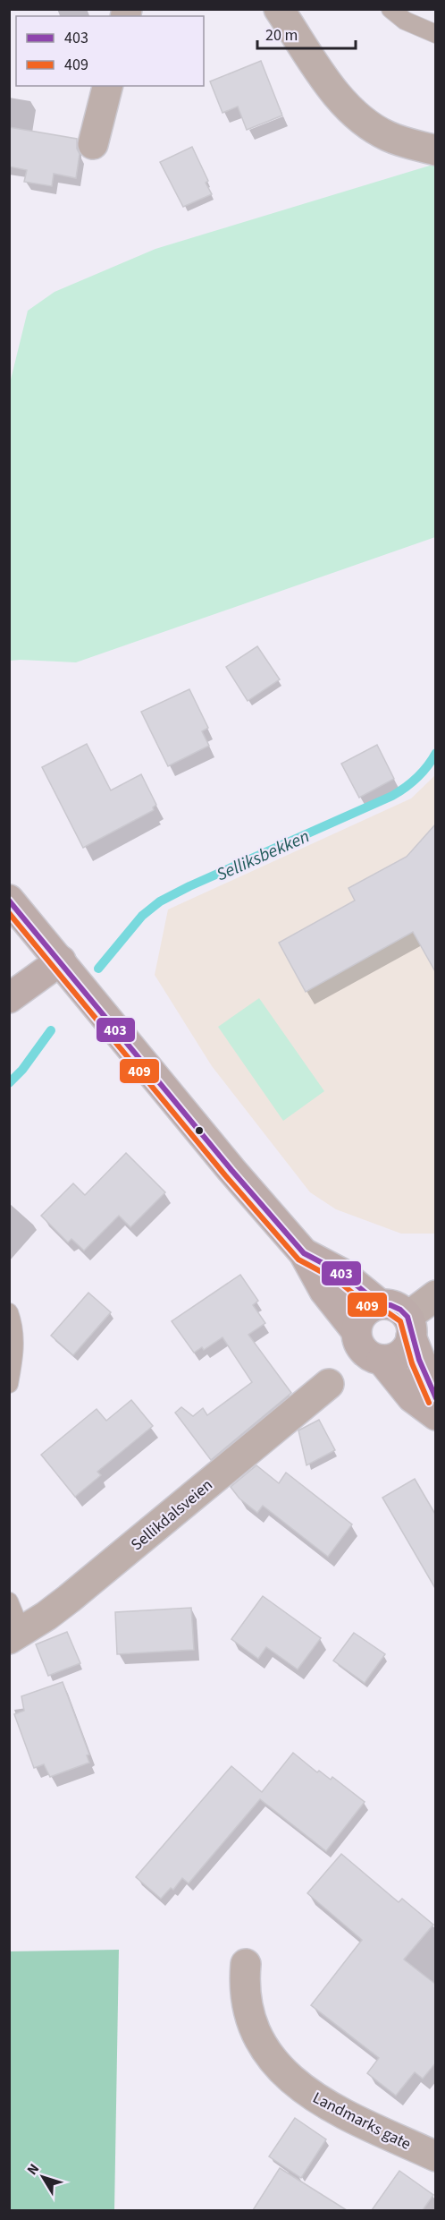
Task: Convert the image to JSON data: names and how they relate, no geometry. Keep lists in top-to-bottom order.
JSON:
{
  "streets": {
    "street": ["Sellikdalsveien", "Landmarks gate"]
  },
  "water": ["Selliksbekken"],
  "lines": ["transit line 403", "transit line 409"],
  "legend": ["403", "409"],
  "scale_bar": "20 m",
  "north": "top left"
}
